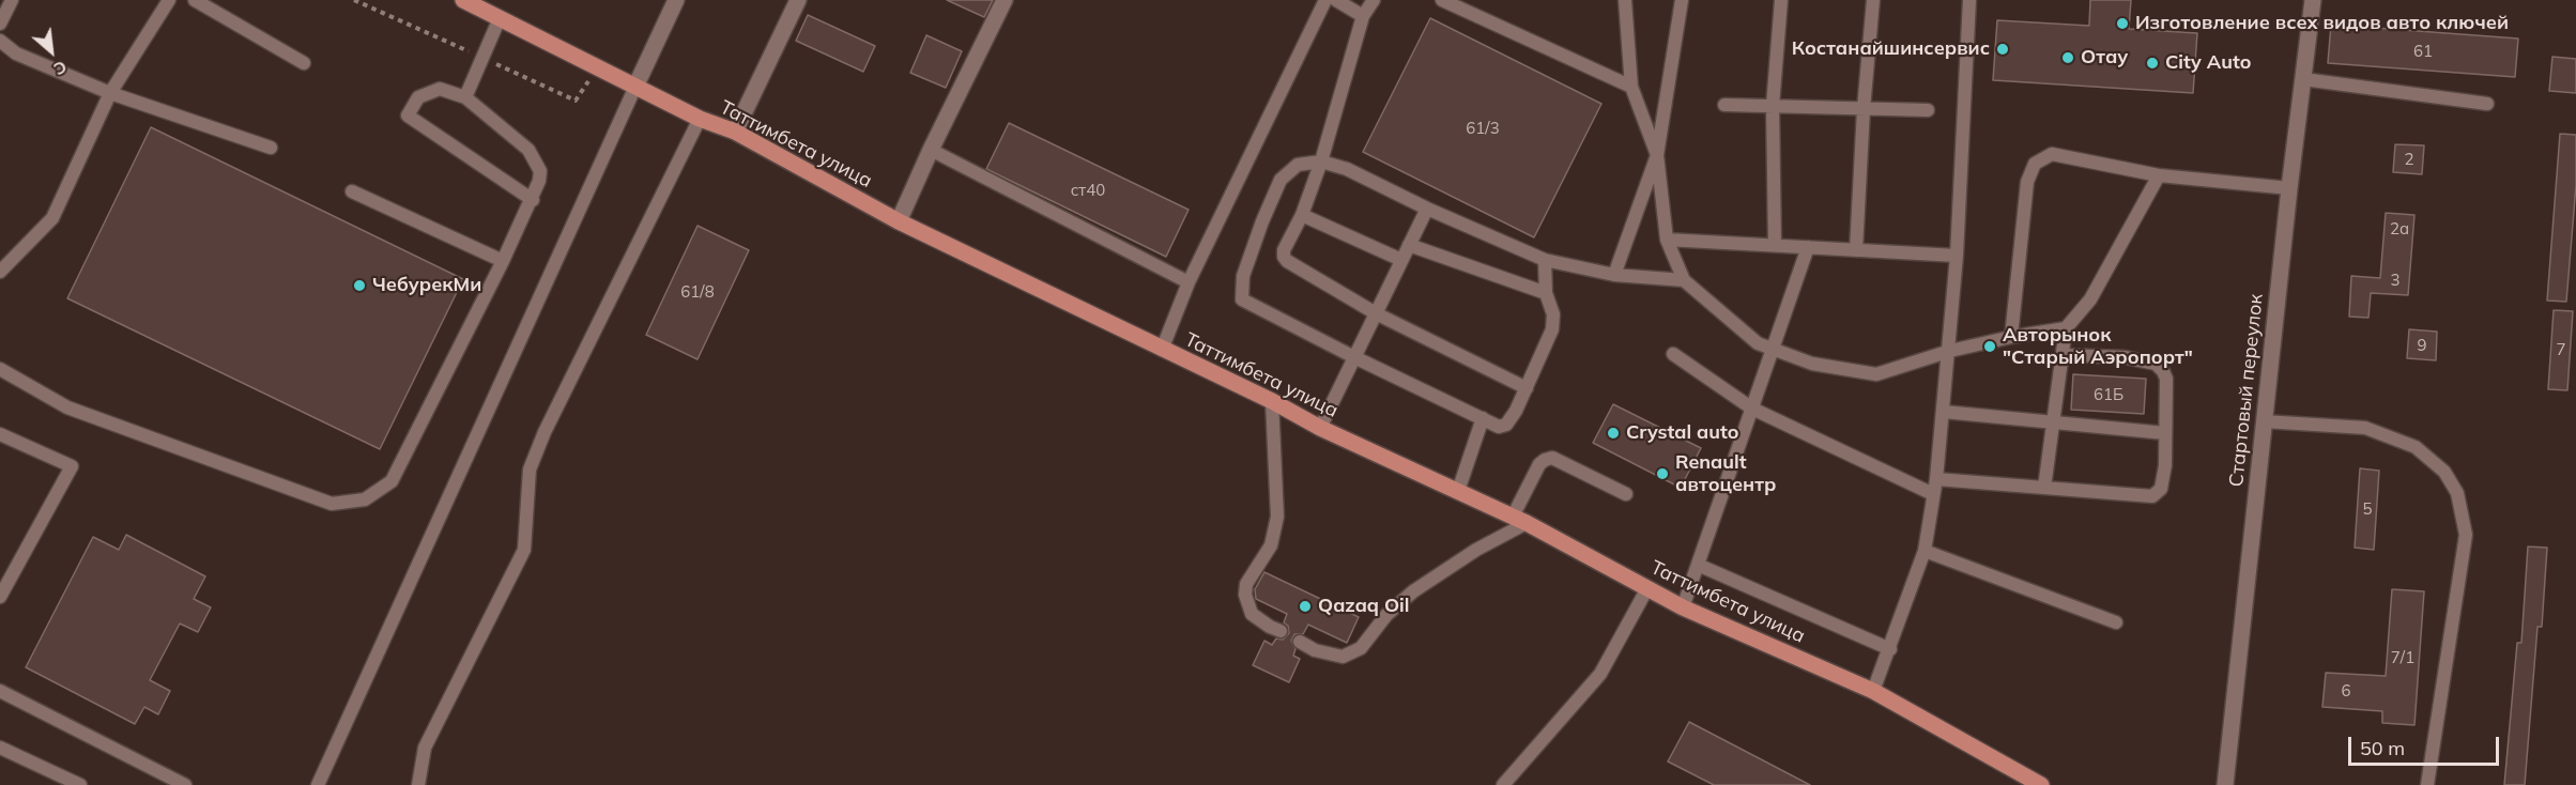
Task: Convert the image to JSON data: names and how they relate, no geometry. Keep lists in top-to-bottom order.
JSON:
{
  "streets": {
    "main road": ["Таттимбета улица"],
    "street": ["Стартовый переулок"]
  },
  "places": [
    "Изготовление всех видов авто ключей",
    "Костанайшинсервис",
    "Отау",
    "City Auto",
    "ЧебурекМи",
    "Авторынок \"Старый Аэропорт\"",
    "Crystal auto",
    "Renault автоцентр",
    "Qazaq Oil"
  ],
  "house_numbers": [
    "61",
    "61/3",
    "2",
    "ст40",
    "2а",
    "3",
    "61/8",
    "9",
    "7",
    "61Б",
    "5",
    "7/1",
    "6"
  ],
  "scale_bar": "50 m",
  "north": "bottom right"
}
